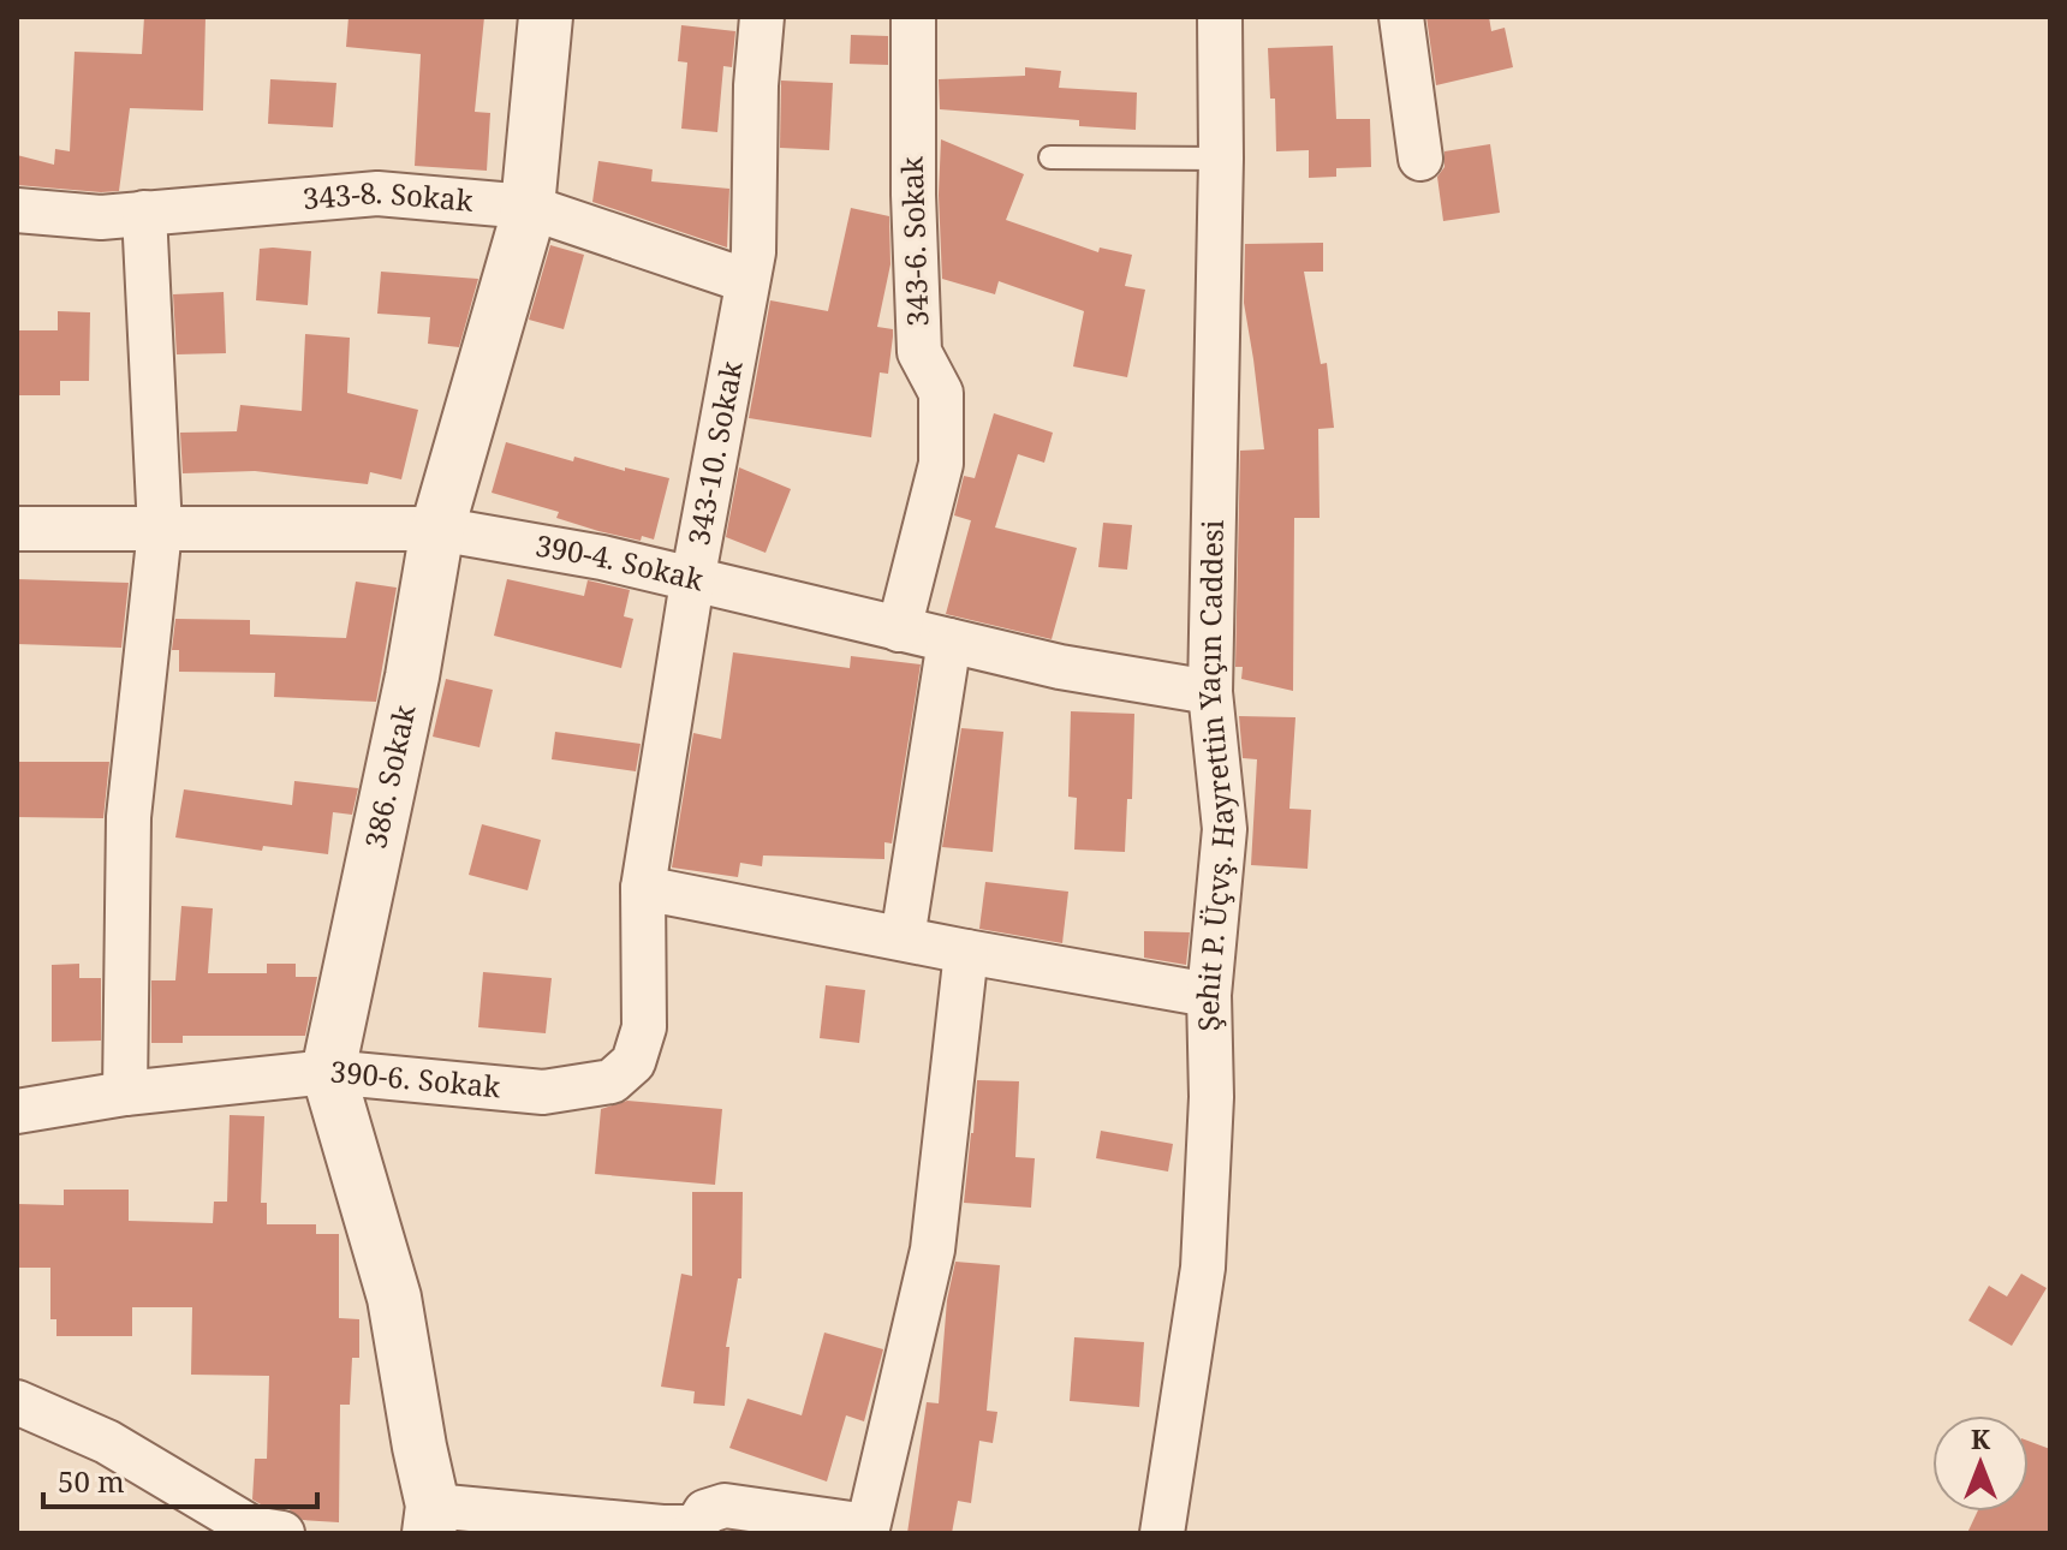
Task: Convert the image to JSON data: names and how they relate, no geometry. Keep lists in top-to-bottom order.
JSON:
{
  "streets": {
    "street": [
      "343-8. Sokak",
      "343-6. Sokak",
      "343-10. Sokak",
      "390-4. Sokak",
      "386. Sokak",
      "Şehit P. Üçvş. Hayrettin Yaçın Caddesi",
      "390-6. Sokak"
    ]
  },
  "crossings": [
    ["343-8. Sokak", "343-10. Sokak"],
    ["343-8. Sokak", "386. Sokak"],
    ["343-6. Sokak", "390-4. Sokak"],
    ["343-10. Sokak", "390-4. Sokak"],
    ["343-10. Sokak", "390-6. Sokak"],
    ["390-4. Sokak", "386. Sokak"],
    ["390-4. Sokak", "Şehit P. Üçvş. Hayrettin Yaçın Caddesi"],
    ["386. Sokak", "390-6. Sokak"]
  ],
  "scale_bar": "50 m",
  "north": "top"
}
